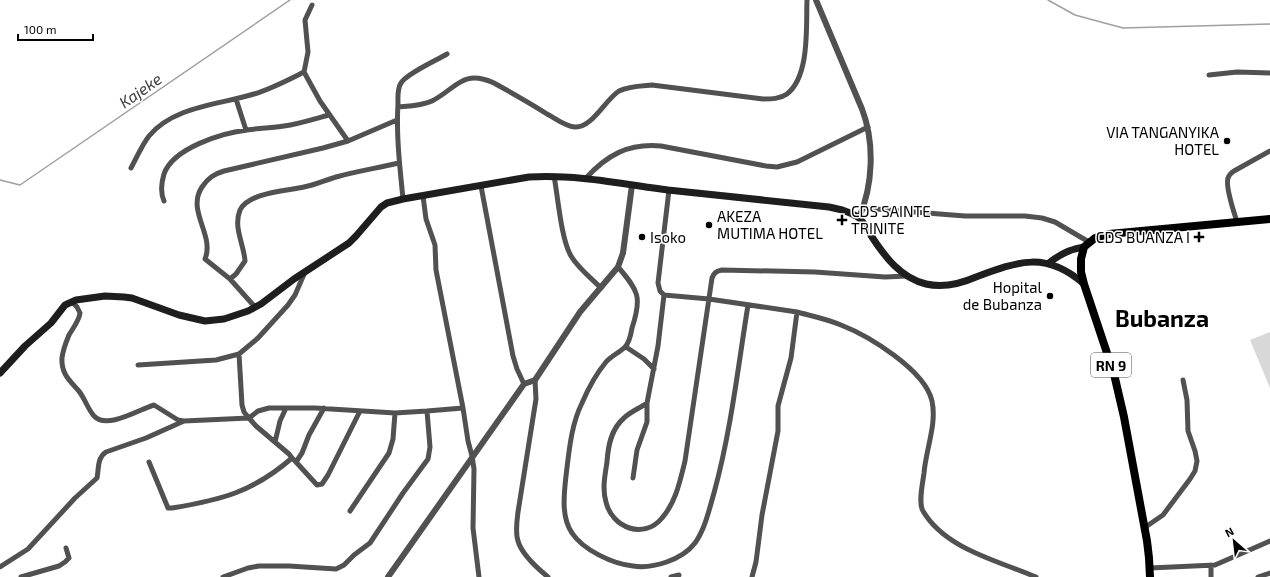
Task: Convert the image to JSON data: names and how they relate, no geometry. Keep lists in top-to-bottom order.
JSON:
{
  "streets": {
    "main road": ["RN 9"]
  },
  "districts": ["Bubanza"],
  "water": ["Kajeke"],
  "places": {
    "other": [
      "VIA TANGANYIKA HOTEL",
      "AKEZA MUTIMA HOTEL",
      "Isoko",
      "Hopital de Bubanza"
    ],
    "health": ["CDS SAINTE TRINITE", "CDS BUANZA I"]
  },
  "scale_bar": "100 m",
  "north": "top left"
}
